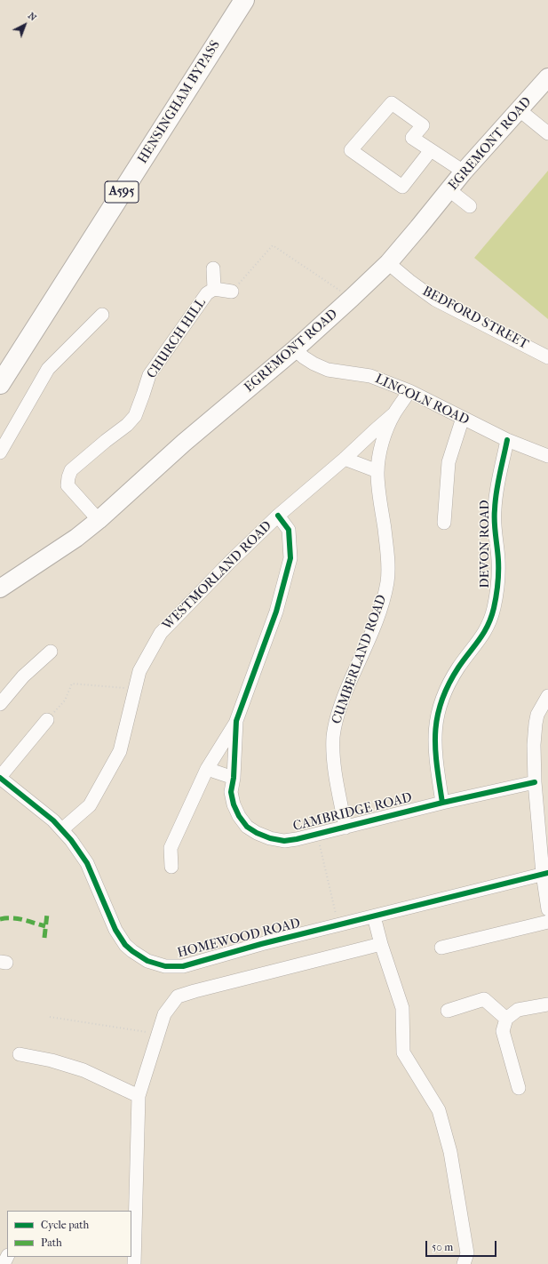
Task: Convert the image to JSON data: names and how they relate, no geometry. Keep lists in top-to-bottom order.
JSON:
{
  "streets": {
    "highway": ["HENSINGHAM BYPASS", "A595"],
    "main road": ["EGREMONT ROAD"],
    "street": [
      "BEDFORD STREET",
      "CHURCH HILL",
      "LINCOLN ROAD",
      "DEVON ROAD",
      "WESTMORLAND ROAD",
      "CUMBERLAND ROAD",
      "CAMBRIDGE ROAD",
      "HOMEWOOD ROAD"
    ]
  },
  "crossings": [
    ["EGREMONT ROAD", "BEDFORD STREET"],
    ["EGREMONT ROAD", "CHURCH HILL"],
    ["EGREMONT ROAD", "LINCOLN ROAD"],
    ["LINCOLN ROAD", "DEVON ROAD"],
    ["LINCOLN ROAD", "CUMBERLAND ROAD"],
    ["DEVON ROAD", "CAMBRIDGE ROAD"],
    ["WESTMORLAND ROAD", "CUMBERLAND ROAD"],
    ["WESTMORLAND ROAD", "CAMBRIDGE ROAD"],
    ["WESTMORLAND ROAD", "HOMEWOOD ROAD"],
    ["CUMBERLAND ROAD", "CAMBRIDGE ROAD"]
  ],
  "legend": ["Cycle path", "Path"],
  "scale_bar": "50 m",
  "north": "top right"
}
